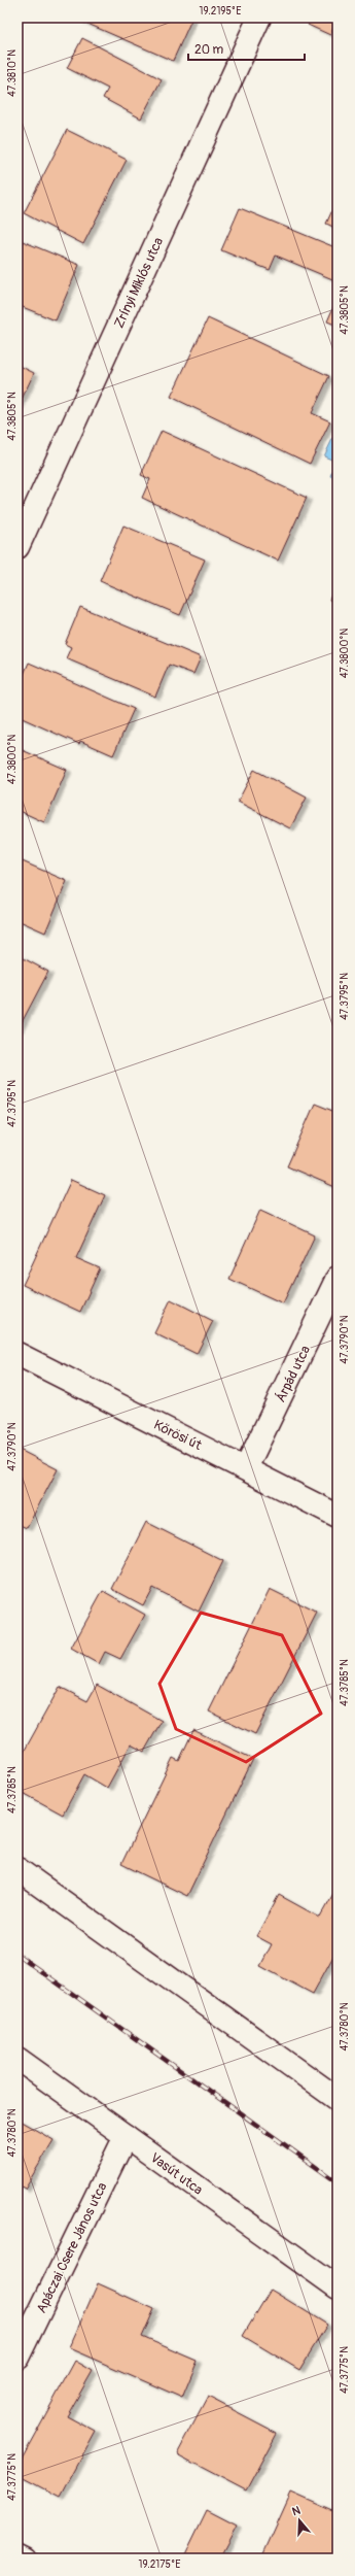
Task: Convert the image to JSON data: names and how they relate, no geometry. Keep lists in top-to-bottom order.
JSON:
{
  "streets": {
    "street": [
      "Zrínyi Miklós utca",
      "Árpád utca",
      "Kőrösi út",
      "Vasút utca",
      "Apáczai Csere János utca"
    ]
  },
  "crossings": [
    ["Árpád utca", "Kőrösi út"],
    ["Vasút utca", "Apáczai Csere János utca"]
  ],
  "scale_bar": "20 m",
  "north": "top",
  "coordinates": [
    "19.2195°E",
    "47.3810°N",
    "47.3805°N",
    "47.3800°N",
    "47.3795°N",
    "47.3790°N",
    "47.3785°N",
    "47.3780°N",
    "47.3775°N",
    "19.2175°E"
  ]
}
